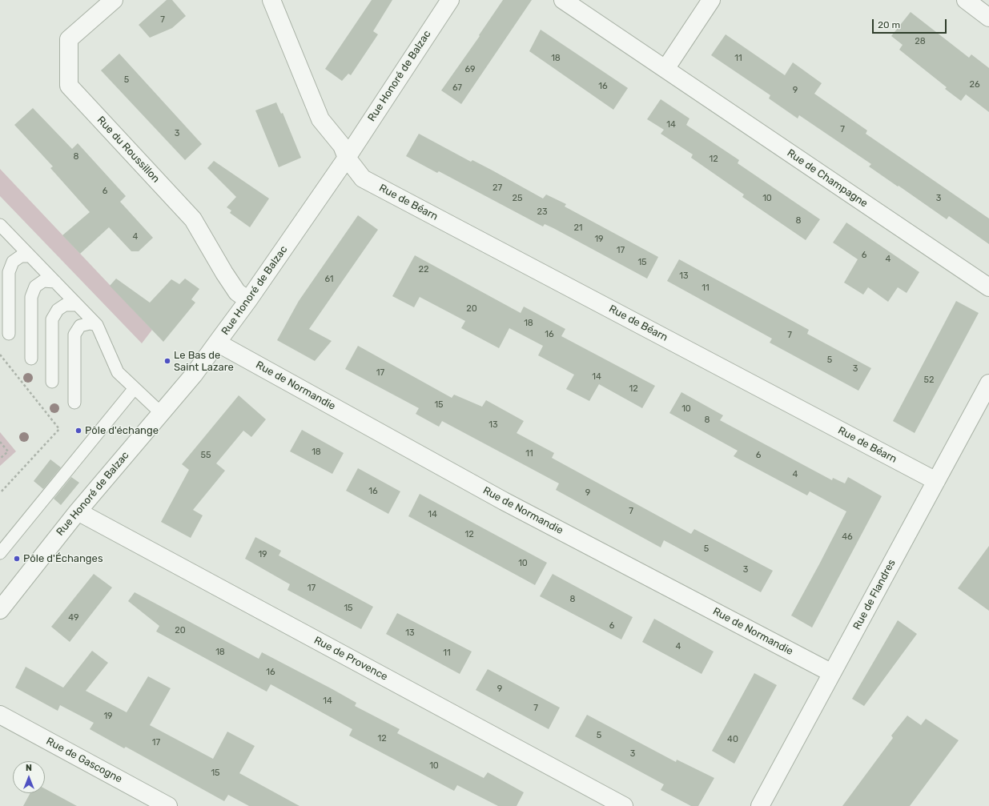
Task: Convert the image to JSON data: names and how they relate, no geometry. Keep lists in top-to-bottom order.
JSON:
{
  "streets": {
    "street": [
      "Rue Honoré de Balzac",
      "Rue du Roussillon",
      "Rue de Champagne",
      "Rue de Béarn",
      "Rue de Normandie",
      "Rue de Flandres",
      "Rue de Provence",
      "Rue de Gascogne"
    ]
  },
  "crossings": [
    ["Rue Honoré de Balzac", "Rue du Roussillon"],
    ["Rue Honoré de Balzac", "Rue de Béarn"],
    ["Rue Honoré de Balzac", "Rue de Normandie"],
    ["Rue Honoré de Balzac", "Rue de Provence"],
    ["Rue de Béarn", "Rue de Flandres"],
    ["Rue de Normandie", "Rue de Flandres"]
  ],
  "places": ["Le Bas de Saint Lazare", "Pôle d'échange", "Pôle d'Échanges"],
  "house_numbers": [
    "7",
    "28",
    "18",
    "11",
    "69",
    "5",
    "26",
    "16",
    "67",
    "9",
    "14",
    "7",
    "3",
    "8",
    "12",
    "27",
    "6",
    "25",
    "10",
    "3",
    "23",
    "8",
    "21",
    "4",
    "19",
    "17",
    "6",
    "4",
    "15",
    "22",
    "13",
    "61",
    "11",
    "20",
    "18",
    "16",
    "7",
    "5",
    "3",
    "17",
    "14",
    "52",
    "12",
    "15",
    "10",
    "8",
    "13",
    "18",
    "11",
    "55",
    "6",
    "4",
    "16",
    "9",
    "7",
    "14",
    "12",
    "46",
    "5",
    "19",
    "10",
    "3",
    "17",
    "8",
    "15",
    "49",
    "6",
    "20",
    "13",
    "4",
    "18",
    "11",
    "16",
    "9",
    "14",
    "7",
    "19",
    "5",
    "12",
    "40",
    "17",
    "3",
    "10",
    "15"
  ],
  "scale_bar": "20 m",
  "north": "top"
}
